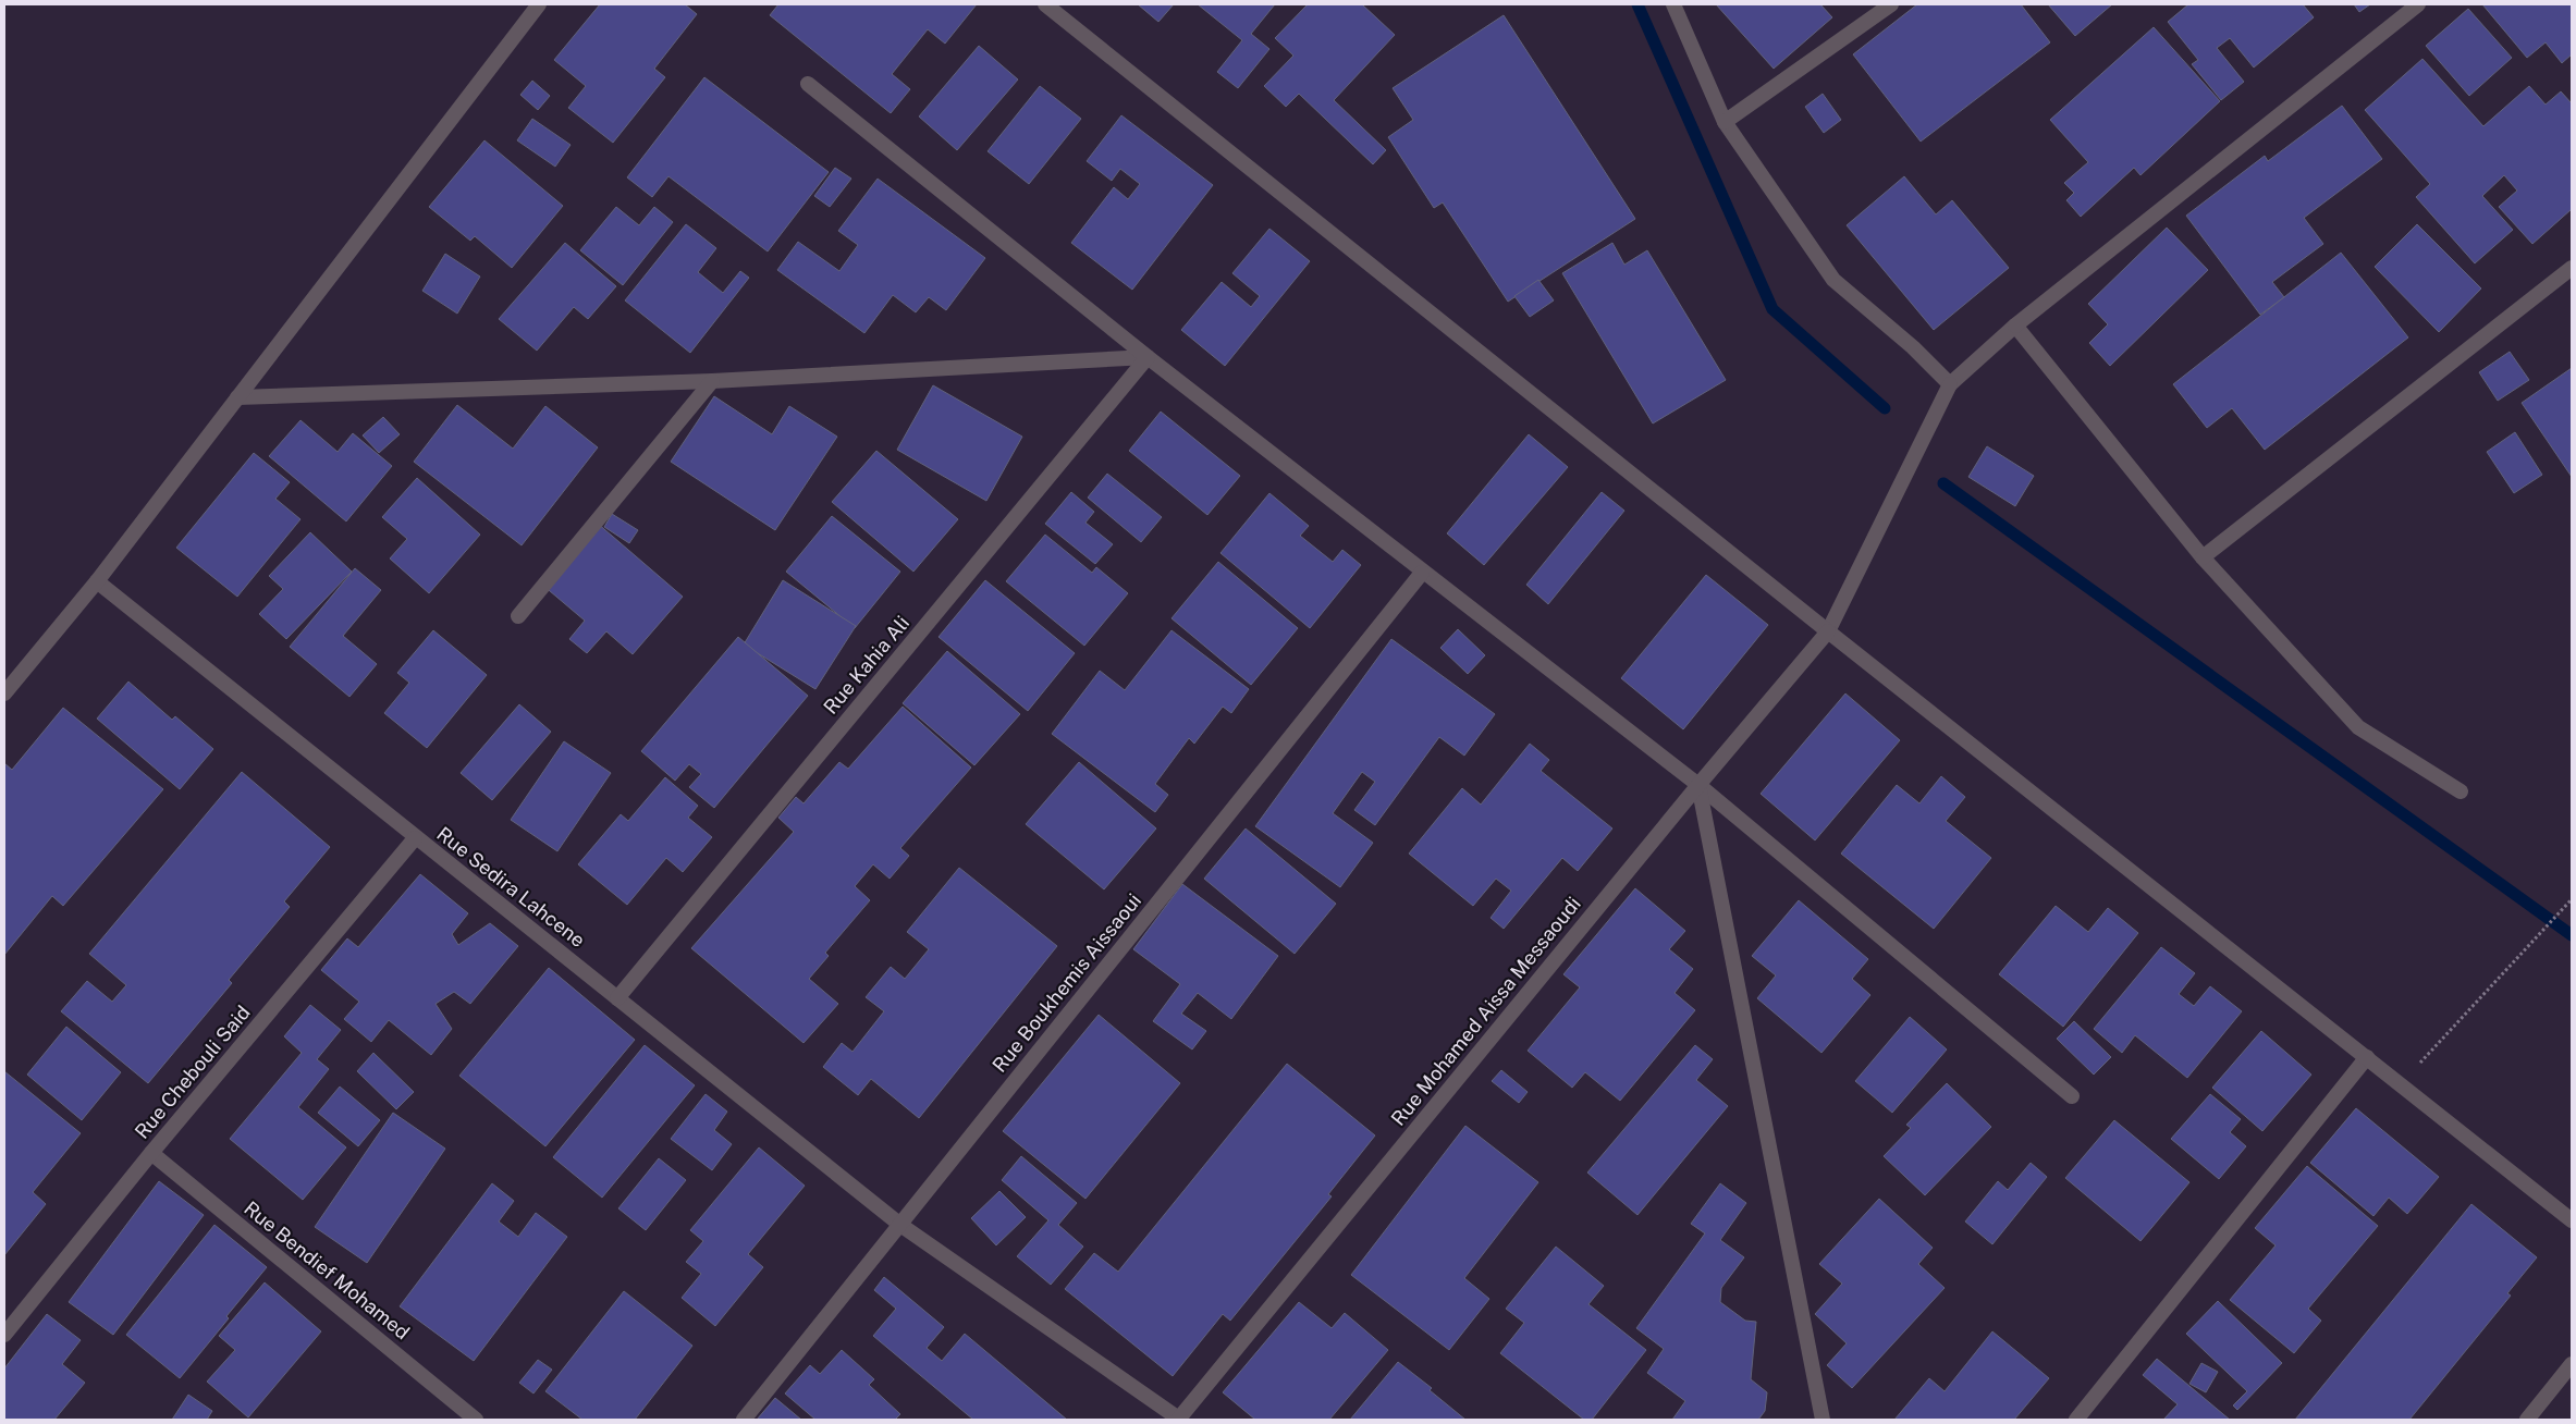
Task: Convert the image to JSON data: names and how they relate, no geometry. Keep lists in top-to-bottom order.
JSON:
{
  "streets": {
    "street": [
      "Rue Kahia Ali",
      "Rue Sedira Lahcene",
      "Rue Boukhemis Aissaoui",
      "Rue Mohamed Aissa Messaoudi",
      "Rue Chebouli Said",
      "Rue Bendief Mohamed"
    ]
  },
  "crossings": [
    ["Rue Kahia Ali", "Rue Sedira Lahcene"],
    ["Rue Sedira Lahcene", "Rue Boukhemis Aissaoui"],
    ["Rue Sedira Lahcene", "Rue Mohamed Aissa Messaoudi"],
    ["Rue Sedira Lahcene", "Rue Chebouli Said"],
    ["Rue Chebouli Said", "Rue Bendief Mohamed"]
  ]
}
